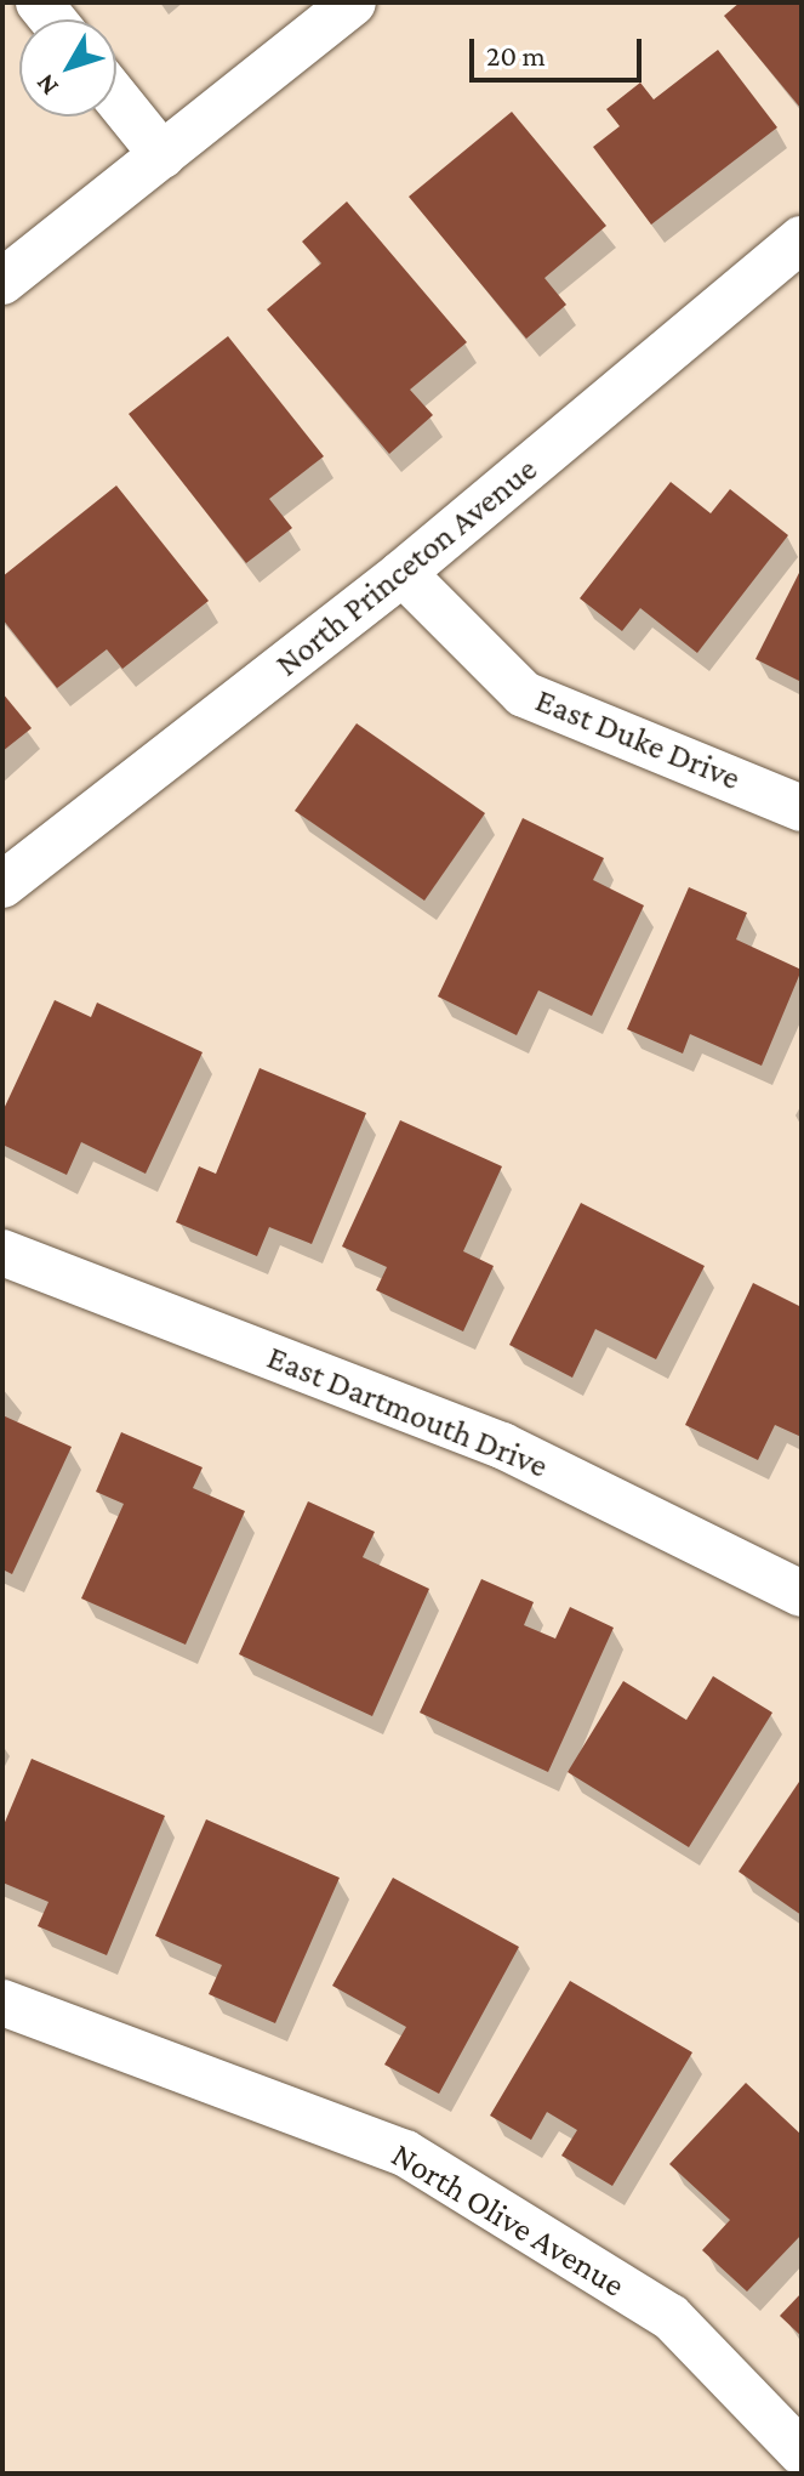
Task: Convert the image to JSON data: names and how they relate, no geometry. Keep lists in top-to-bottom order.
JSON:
{
  "streets": {
    "street": [
      "North Princeton Avenue",
      "East Duke Drive",
      "East Dartmouth Drive",
      "North Olive Avenue"
    ]
  },
  "crossings": [
    ["North Princeton Avenue", "East Duke Drive"]
  ],
  "scale_bar": "20 m",
  "north": "bottom left"
}
